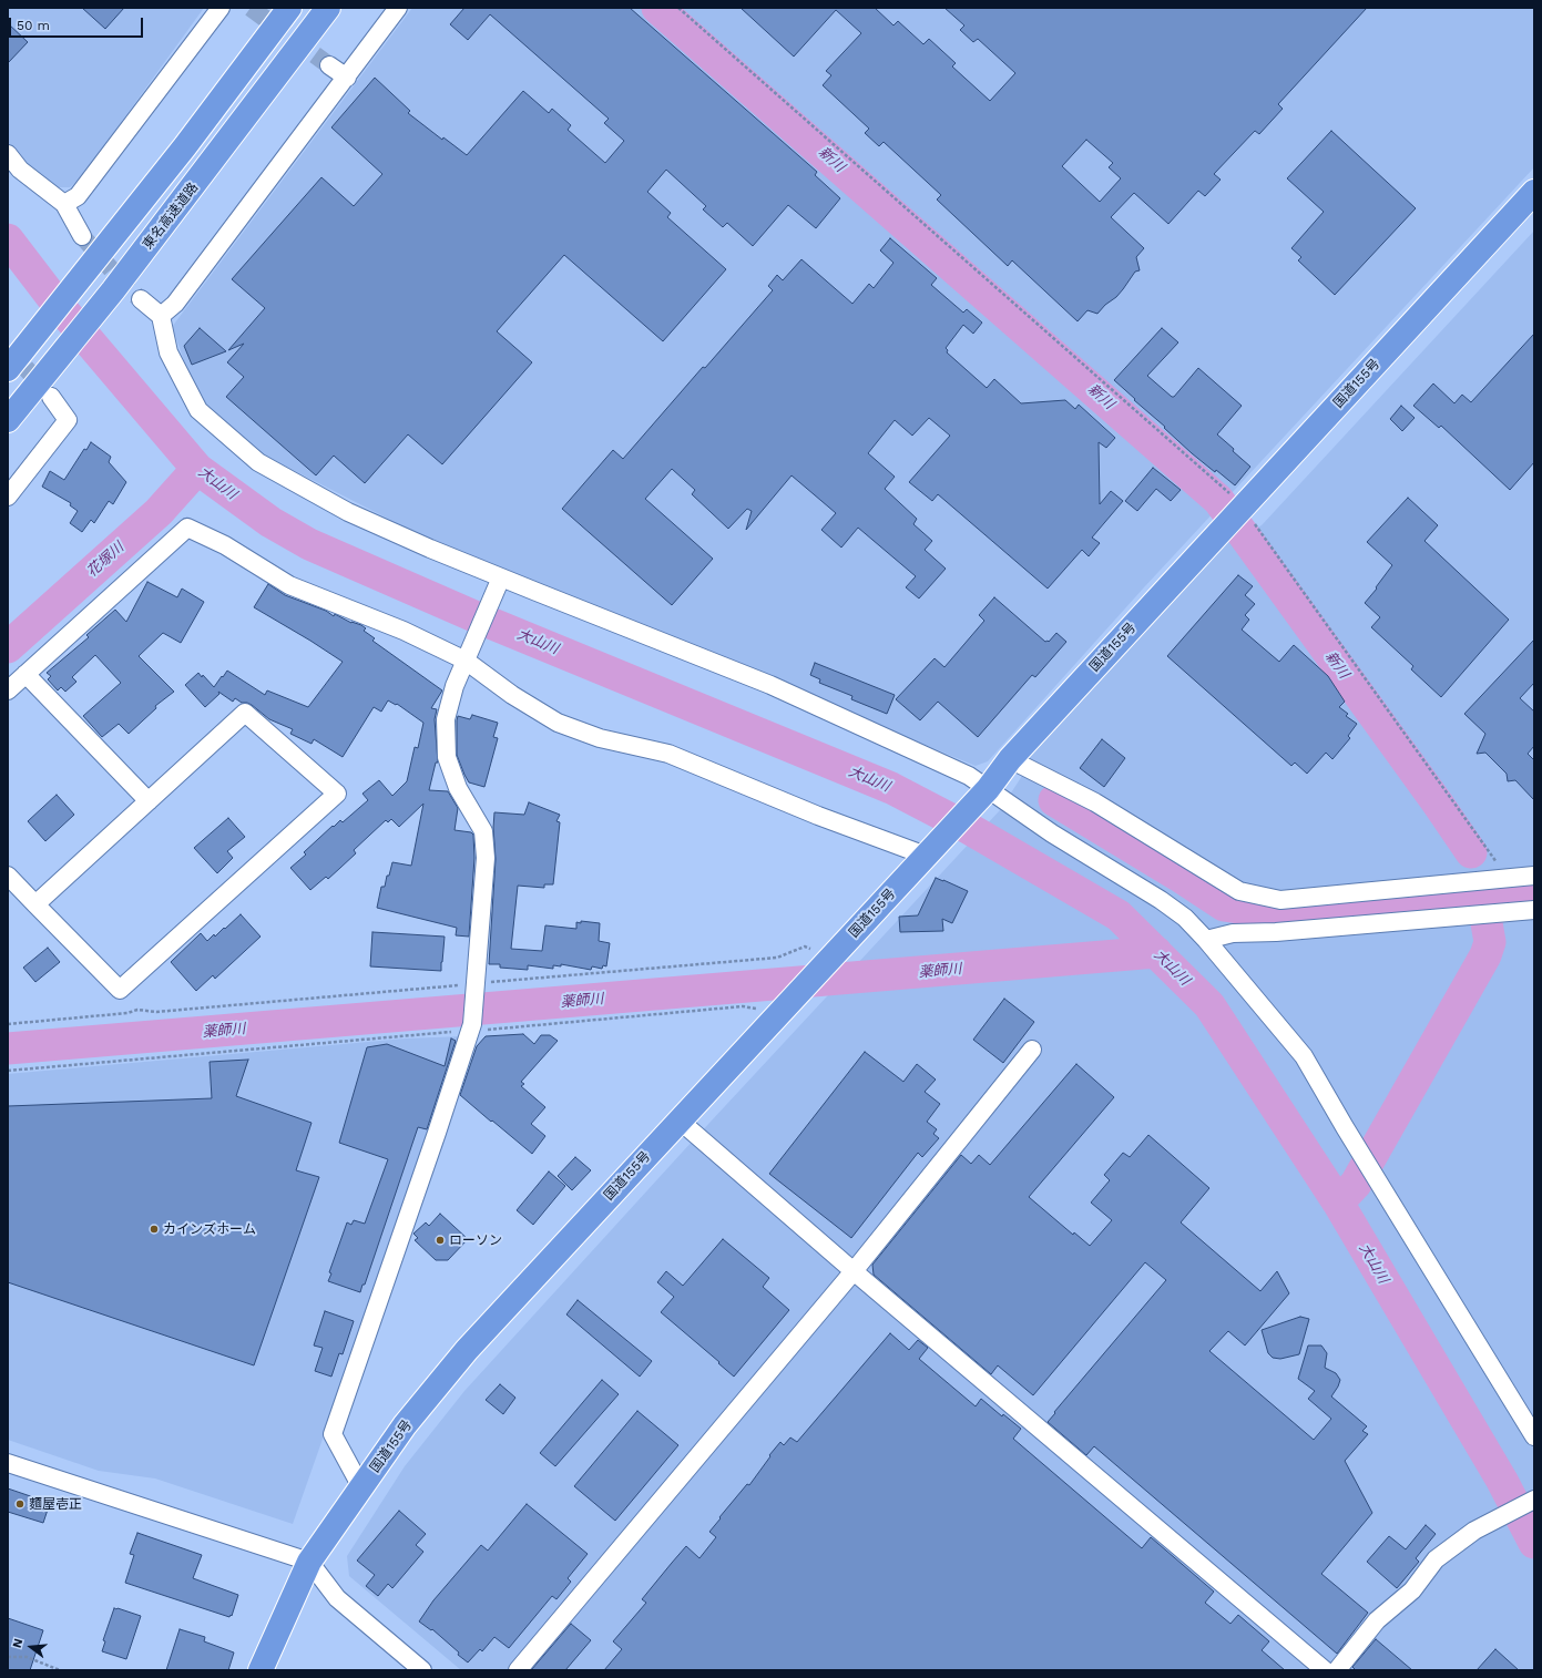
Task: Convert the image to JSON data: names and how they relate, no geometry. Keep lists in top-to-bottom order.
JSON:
{
  "streets": {
    "highway": ["東名高速道路", "国道155号"]
  },
  "water": [
    "新川",
    "大山川",
    "花塚川",
    "薬師川"
  ],
  "places": ["カインズホーム", "ローソン", "麵屋壱正"],
  "scale_bar": "50 m",
  "north": "left"
}
